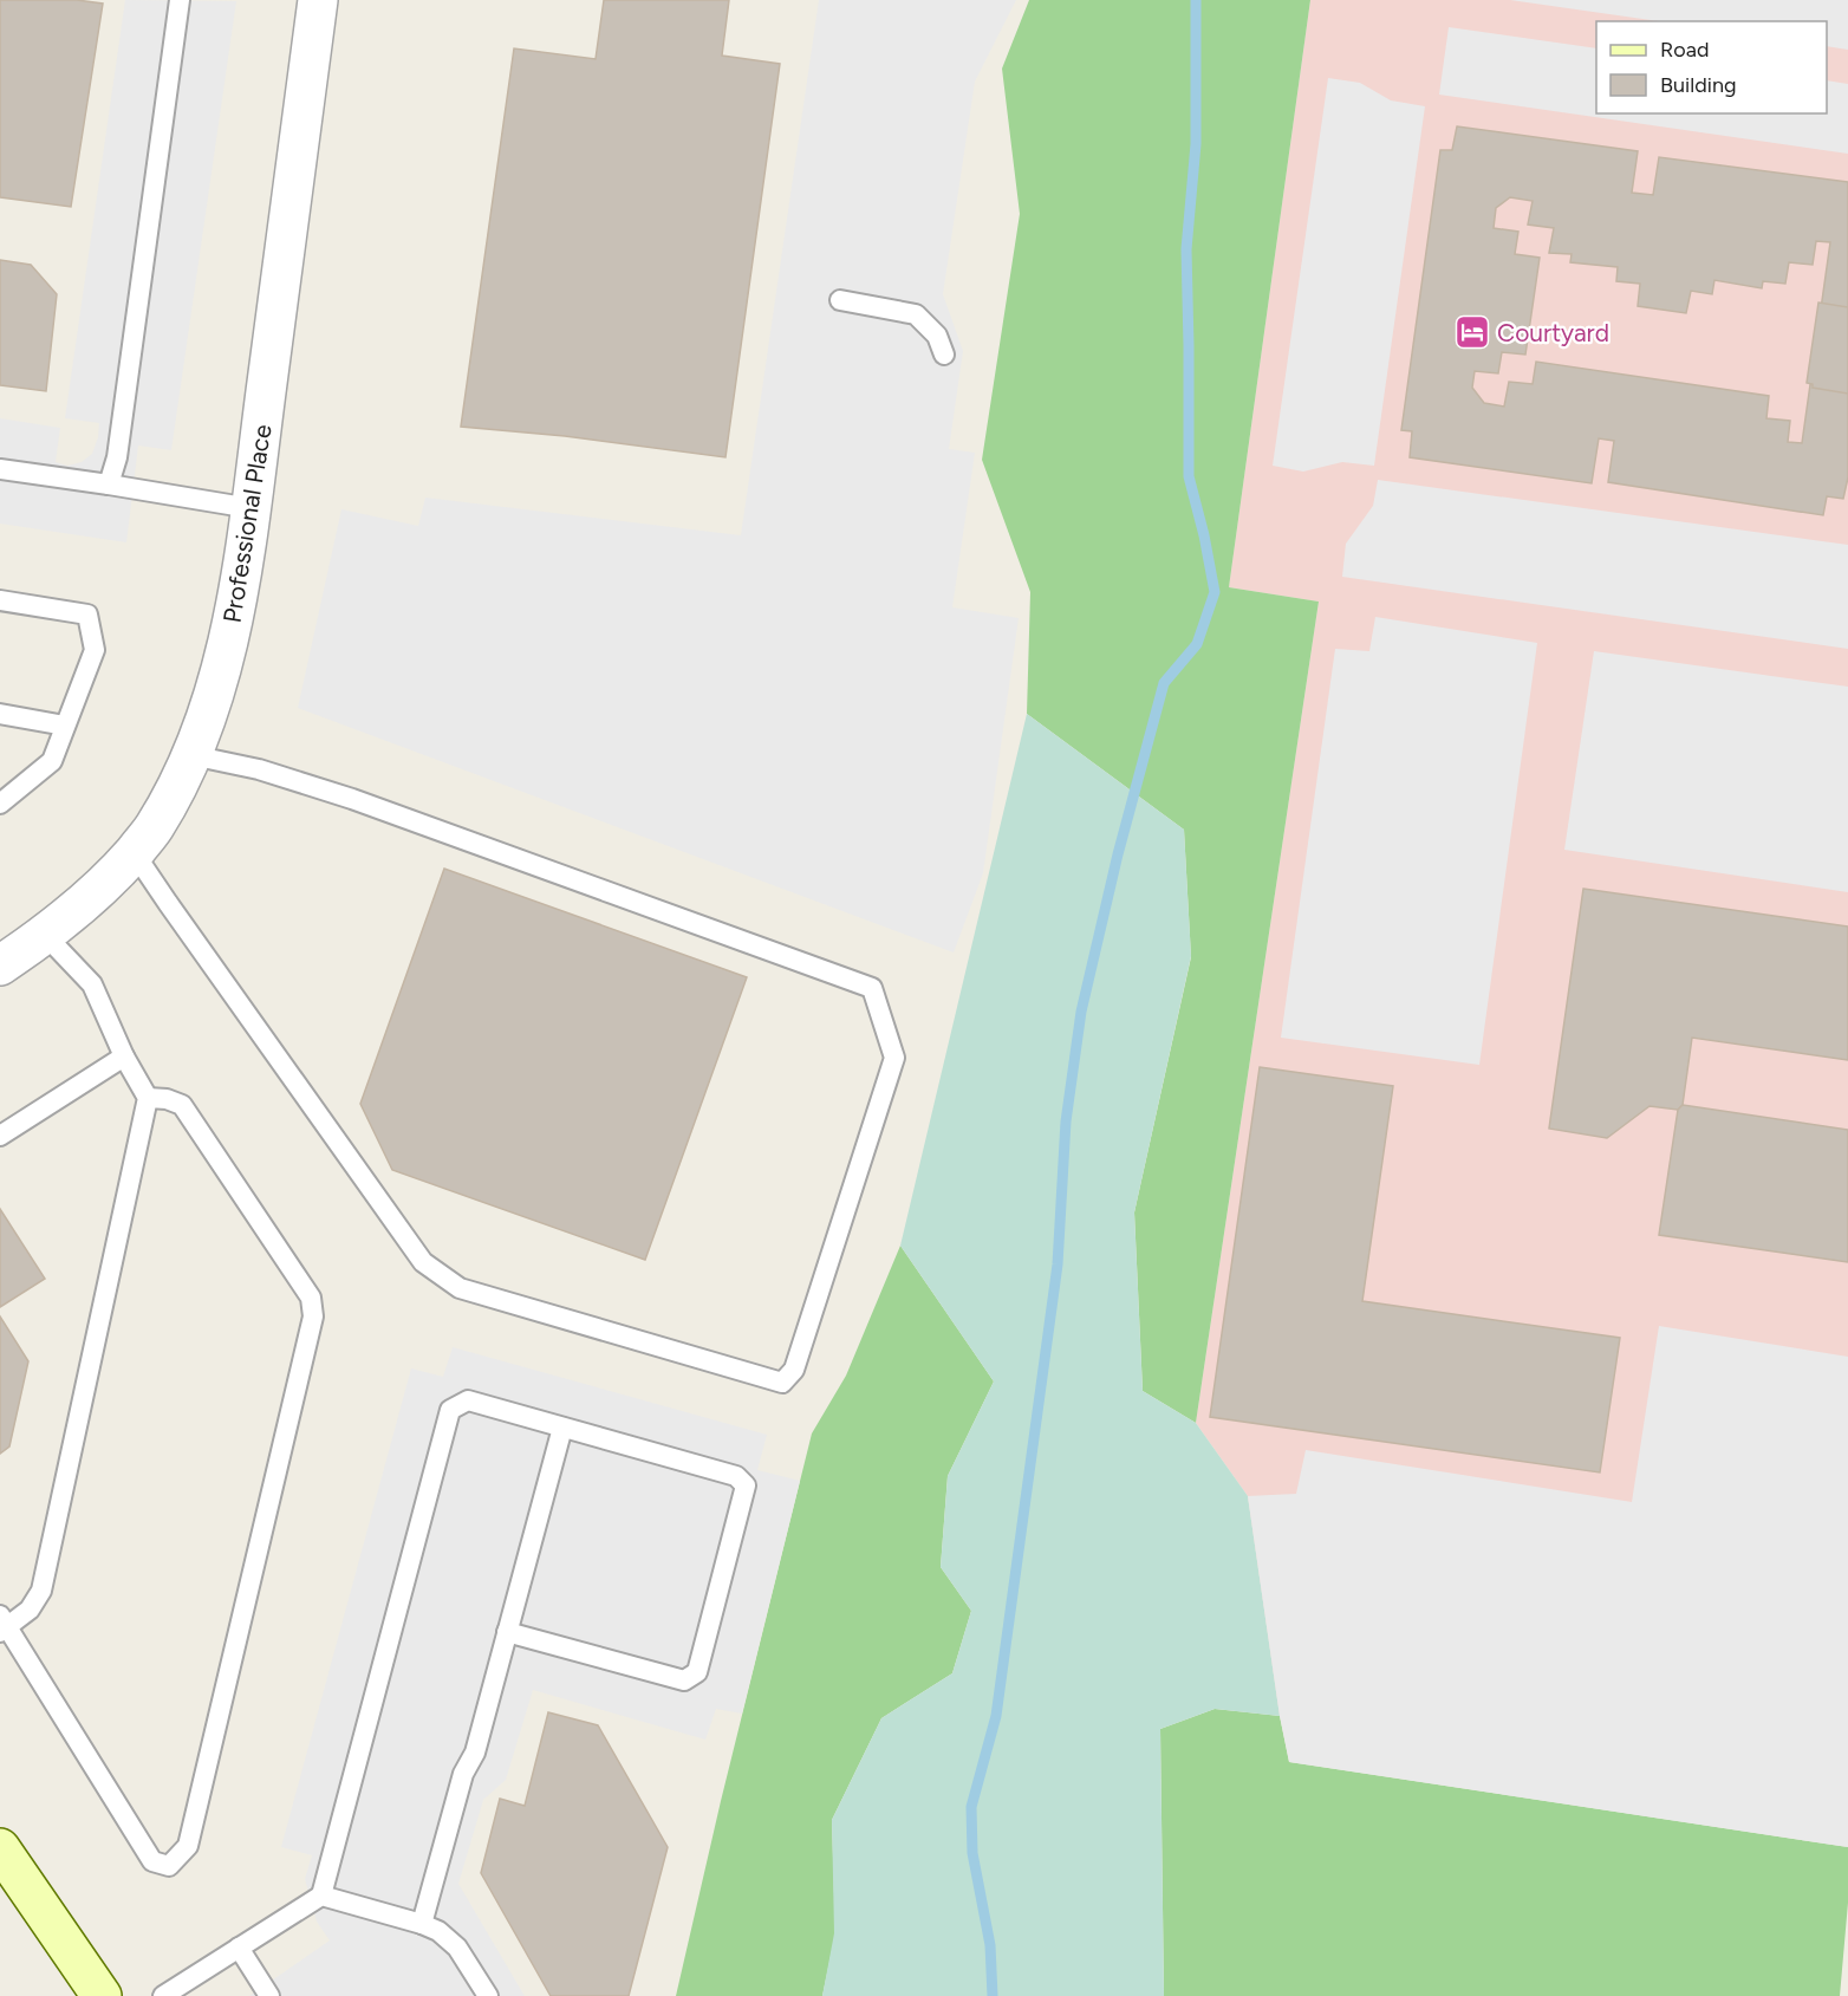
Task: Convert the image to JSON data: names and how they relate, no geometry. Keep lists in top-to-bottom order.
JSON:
{
  "streets": {
    "street": ["Professional Place"]
  },
  "places": {
    "hotel": ["Courtyard"]
  },
  "legend": ["Road", "Building"]
}
